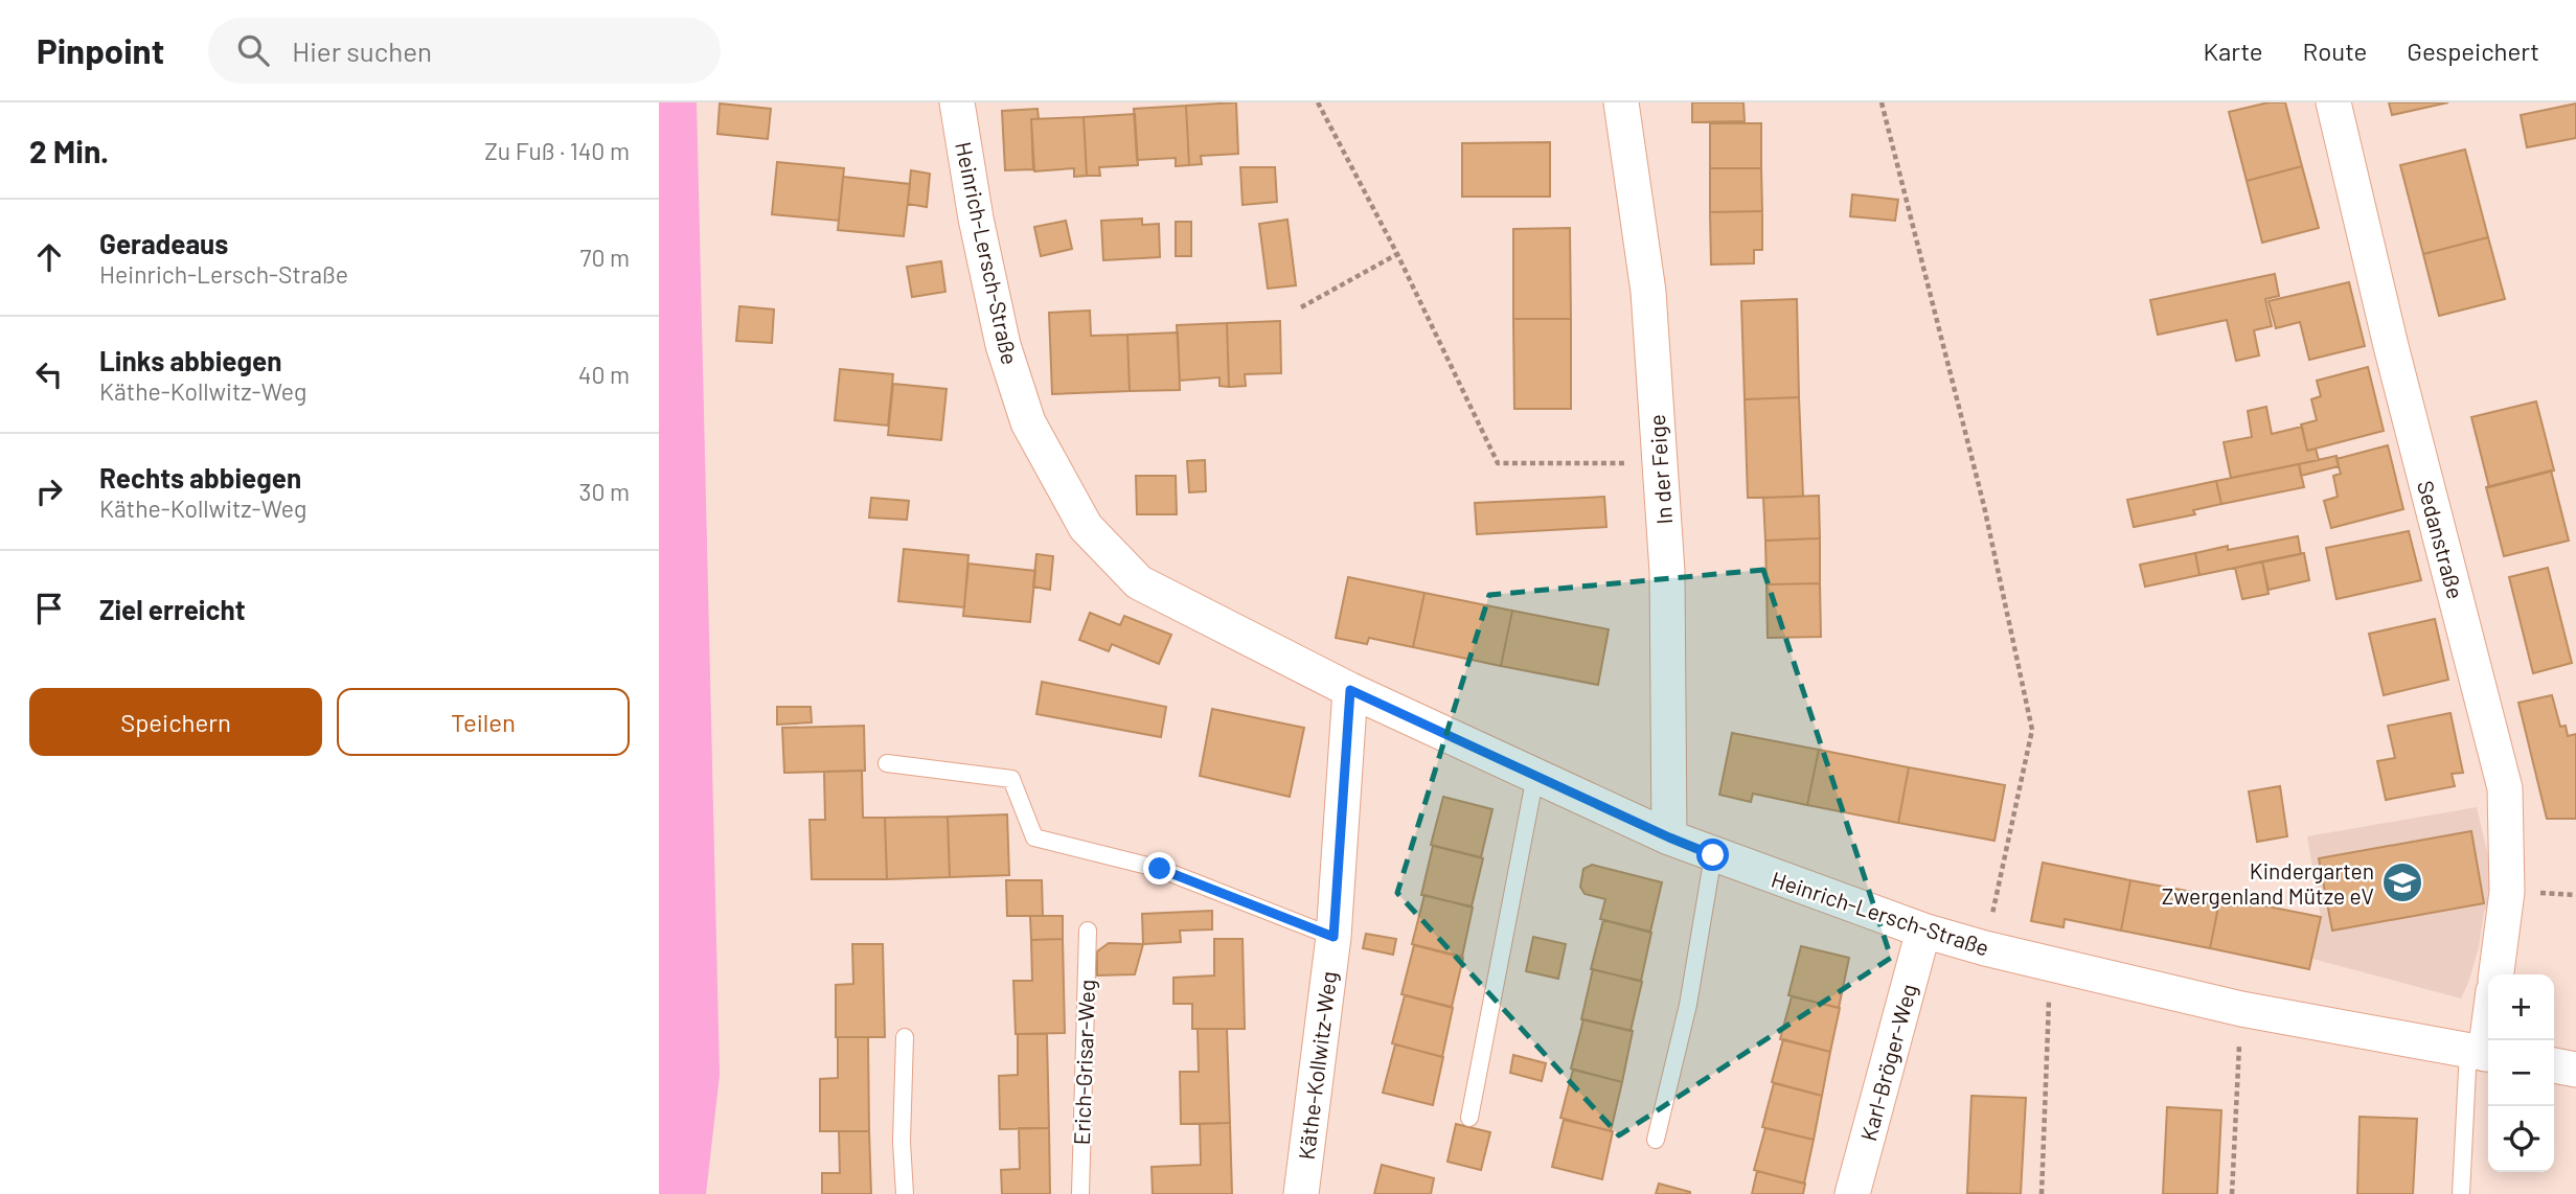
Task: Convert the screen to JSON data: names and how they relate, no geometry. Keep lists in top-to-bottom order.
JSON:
{
  "streets": {
    "street": [
      "Heinrich-Lersch-Straße",
      "In der Feige",
      "Sedanstraße",
      "Karl-Bröger-Weg",
      "Käthe-Kollwitz-Weg"
    ],
    "lane": ["Erich-Grisar-Weg"]
  },
  "crossings": [
    ["Heinrich-Lersch-Straße", "In der Feige"],
    ["Heinrich-Lersch-Straße", "Karl-Bröger-Weg"],
    ["Heinrich-Lersch-Straße", "Käthe-Kollwitz-Weg"]
  ],
  "places": {
    "school or university": ["Kindergarten Zwergenland Mütze eV"]
  },
  "page": {
    "header": "Pinpoint",
    "search": "Hier suchen",
    "nav": ["Karte", "Route", "Gespeichert"],
    "heading": ["2 Min.", "Zu Fuß · 140 m"],
    "list": [
      ["Geradeaus", "Heinrich-Lersch-Straße", "70 m"],
      ["Links abbiegen", "Käthe-Kollwitz-Weg", "40 m"],
      ["Rechts abbiegen", "Käthe-Kollwitz-Weg", "30 m"],
      "Ziel erreicht"
    ],
    "buttons": ["Speichern", "Teilen"],
    "map_buttons": ["+", "−"]
  }
}
